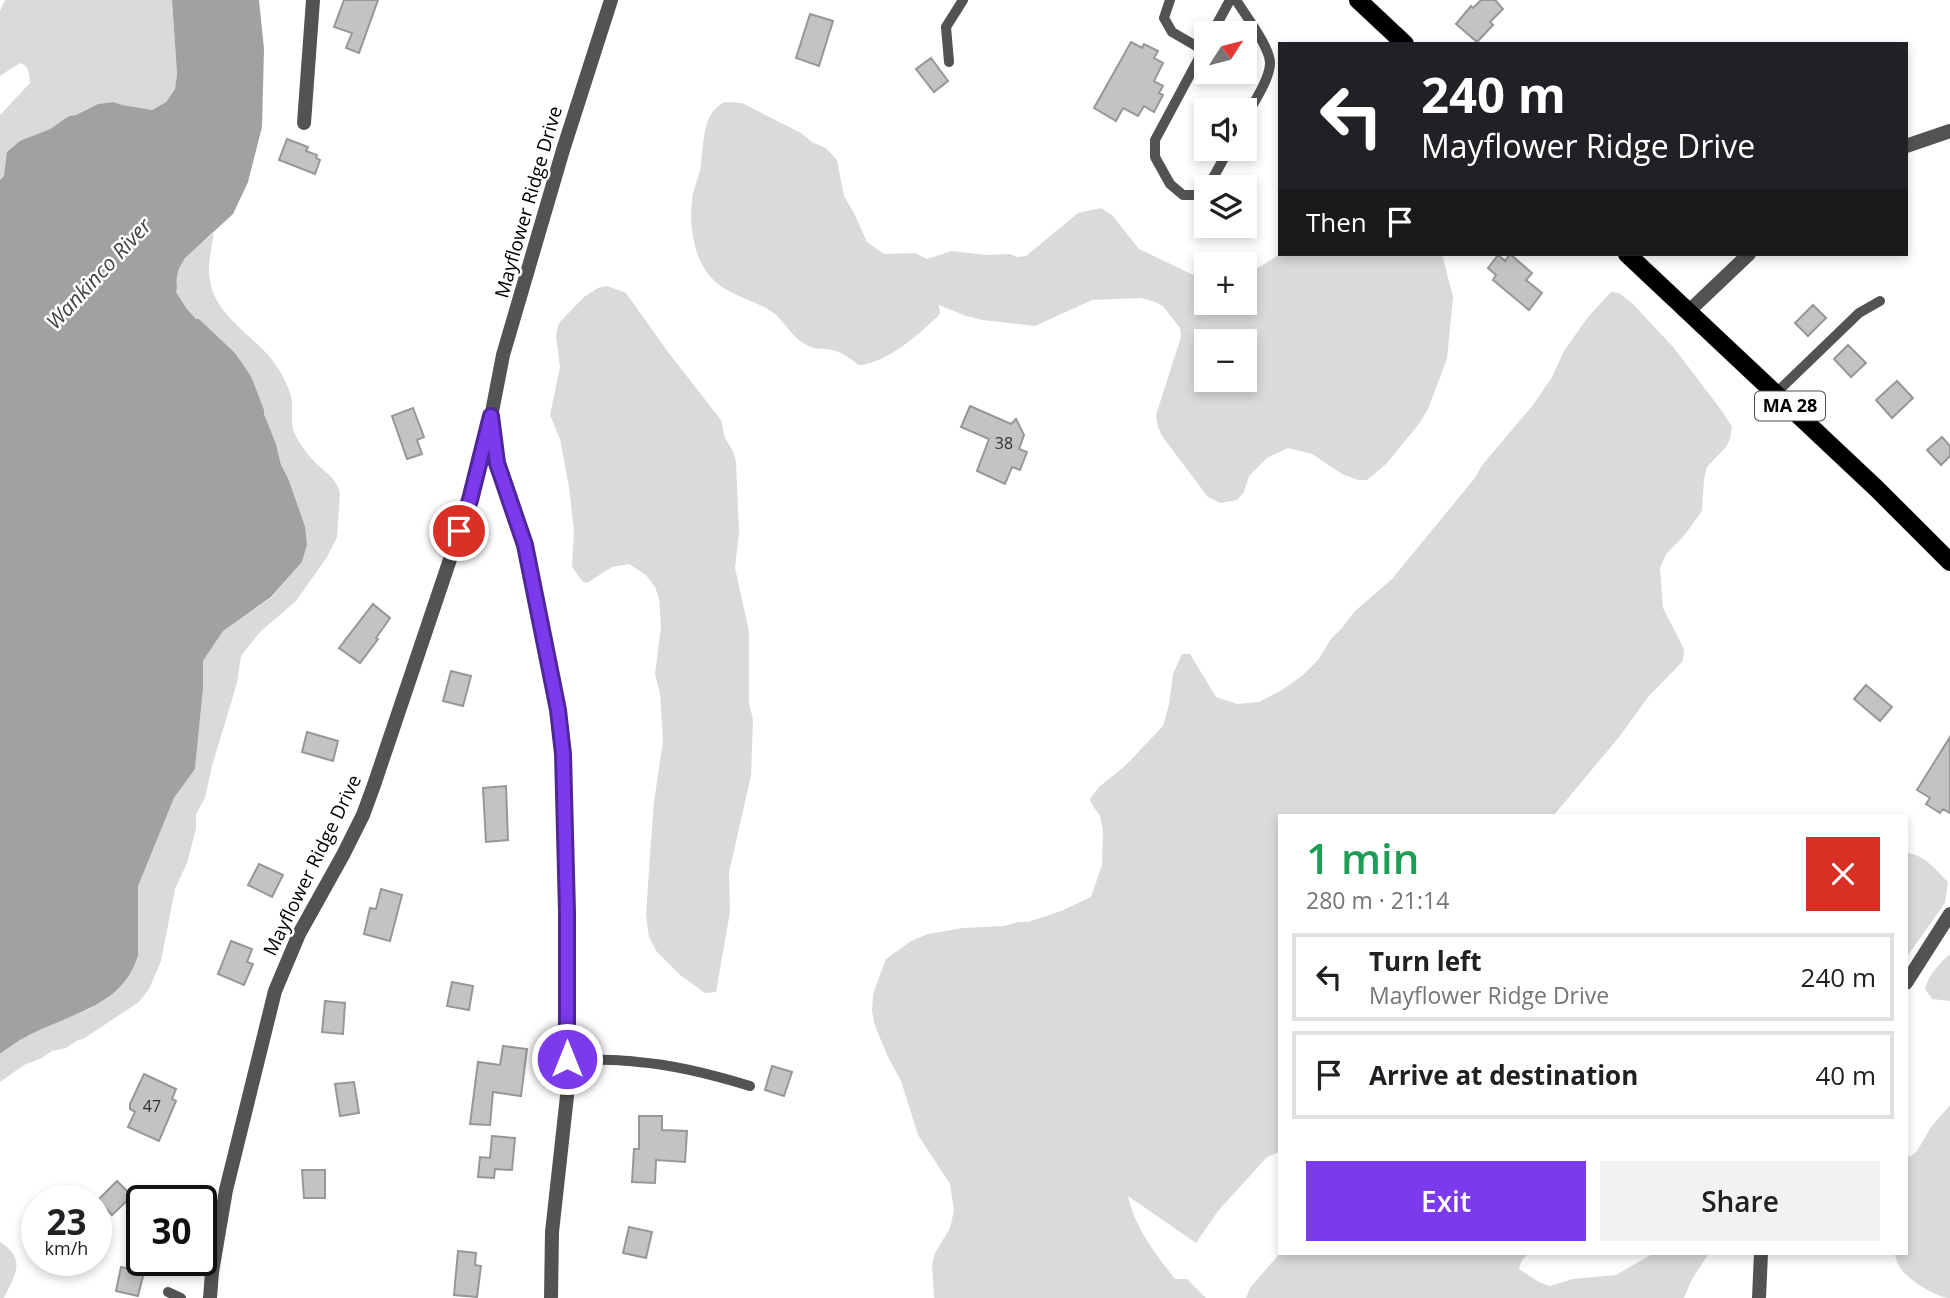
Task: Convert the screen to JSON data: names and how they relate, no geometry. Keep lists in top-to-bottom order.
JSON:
{
  "streets": {
    "main road": ["MA 28"],
    "street": ["Mayflower Ridge Drive"]
  },
  "water": ["Wankinco River"],
  "house_numbers": ["38", "47"],
  "north": "top right",
  "page": {
    "map_buttons": ["+", "−"],
    "turn": ["240 m", "Mayflower Ridge Drive"],
    "then": "Then",
    "heading": ["1 min", "280 m · 21:14"],
    "list": [
      {
        "name": "Turn left",
        "note": "Mayflower Ridge Drive",
        "value": "240 m"
      },
      {
        "name": "Arrive at destination",
        "value": "40 m"
      }
    ],
    "buttons": ["Exit", "Share"],
    "speed": "23 km/h",
    "limit": "30"
  }
}
